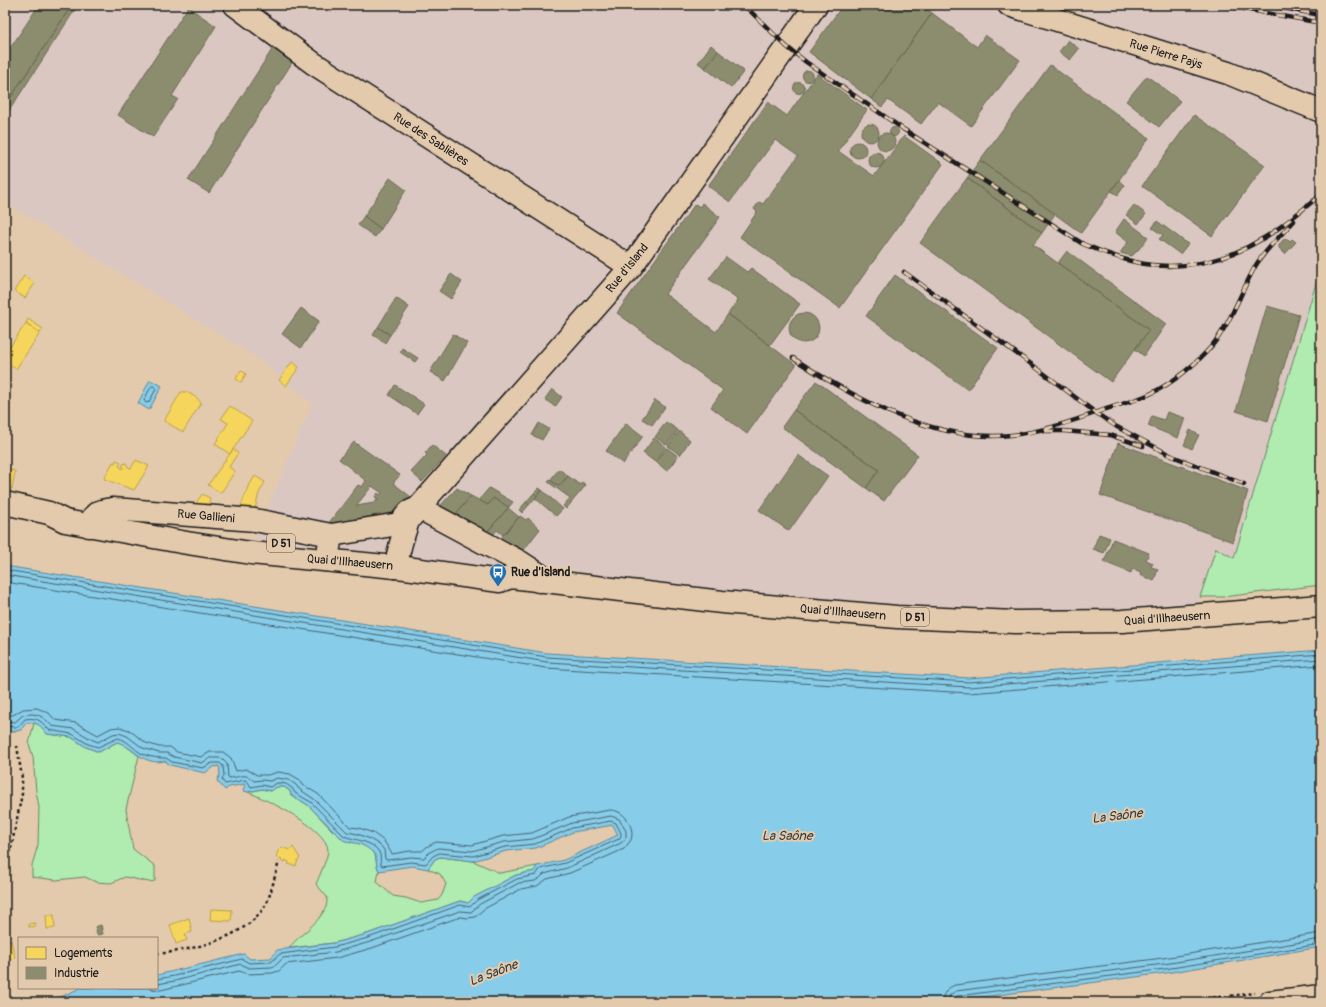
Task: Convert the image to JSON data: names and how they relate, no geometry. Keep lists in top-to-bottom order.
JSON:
{
  "streets": {
    "street": [
      "Rue Pierre Paÿs",
      "Rue des Sablières",
      "Rue d'Island",
      "Rue Gallieni",
      "D 51",
      "Quai d'Illhaeusern"
    ]
  },
  "crossings": [
    ["Rue des Sablières", "Rue d'Island"],
    ["Rue d'Island", "Rue Gallieni"],
    ["Rue d'Island", "Quai d'Illhaeusern"],
    ["Rue Gallieni", "Quai d'Illhaeusern"]
  ],
  "water": ["La Saône"],
  "places": {
    "bus stop": ["Rue d'Island"]
  },
  "legend": ["Logements", "Industrie"]
}
